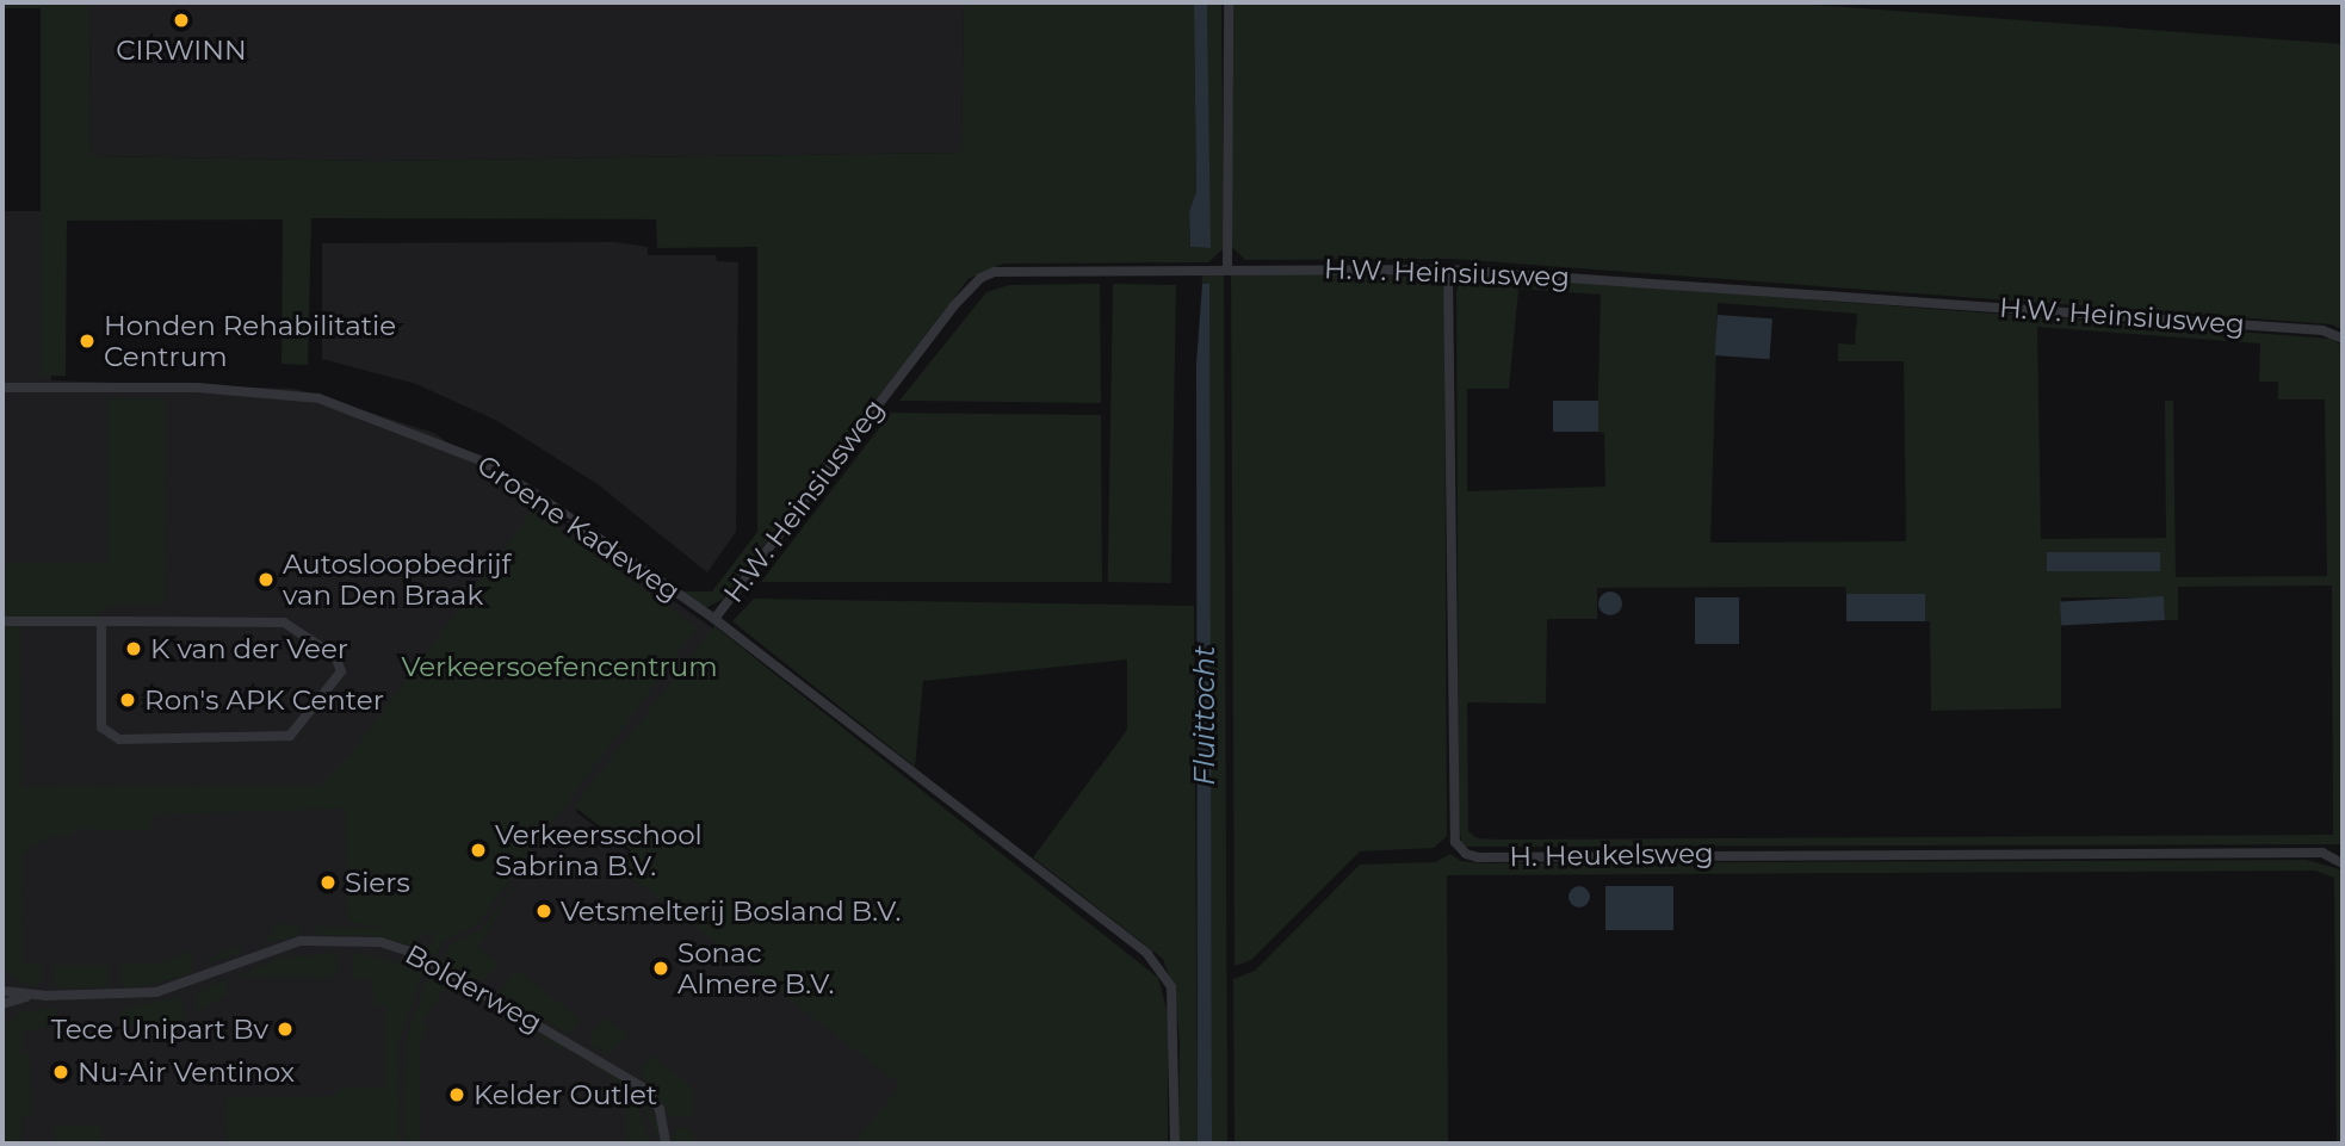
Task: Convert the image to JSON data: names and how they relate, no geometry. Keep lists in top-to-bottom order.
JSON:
{
  "streets": {
    "street": [
      "H.W. Heinsiusweg",
      "Groene Kadeweg",
      "H. Heukelsweg",
      "Bolderweg"
    ]
  },
  "crossings": [
    ["H.W. Heinsiusweg", "Groene Kadeweg"],
    ["H.W. Heinsiusweg", "H. Heukelsweg"]
  ],
  "water": ["Fluittocht"],
  "parks": ["Verkeersoefencentrum"],
  "places": [
    "CIRWINN",
    "Honden Rehabilitatie Centrum",
    "Autosloopbedrijf van Den Braak",
    "K van der Veer",
    "Ron's APK Center",
    "Verkeersschool Sabrina B.V.",
    "Siers",
    "Vetsmelterij Bosland B.V.",
    "Sonac Almere B.V.",
    "Tece Unipart Bv",
    "Nu-Air Ventinox",
    "Kelder Outlet"
  ]
}
